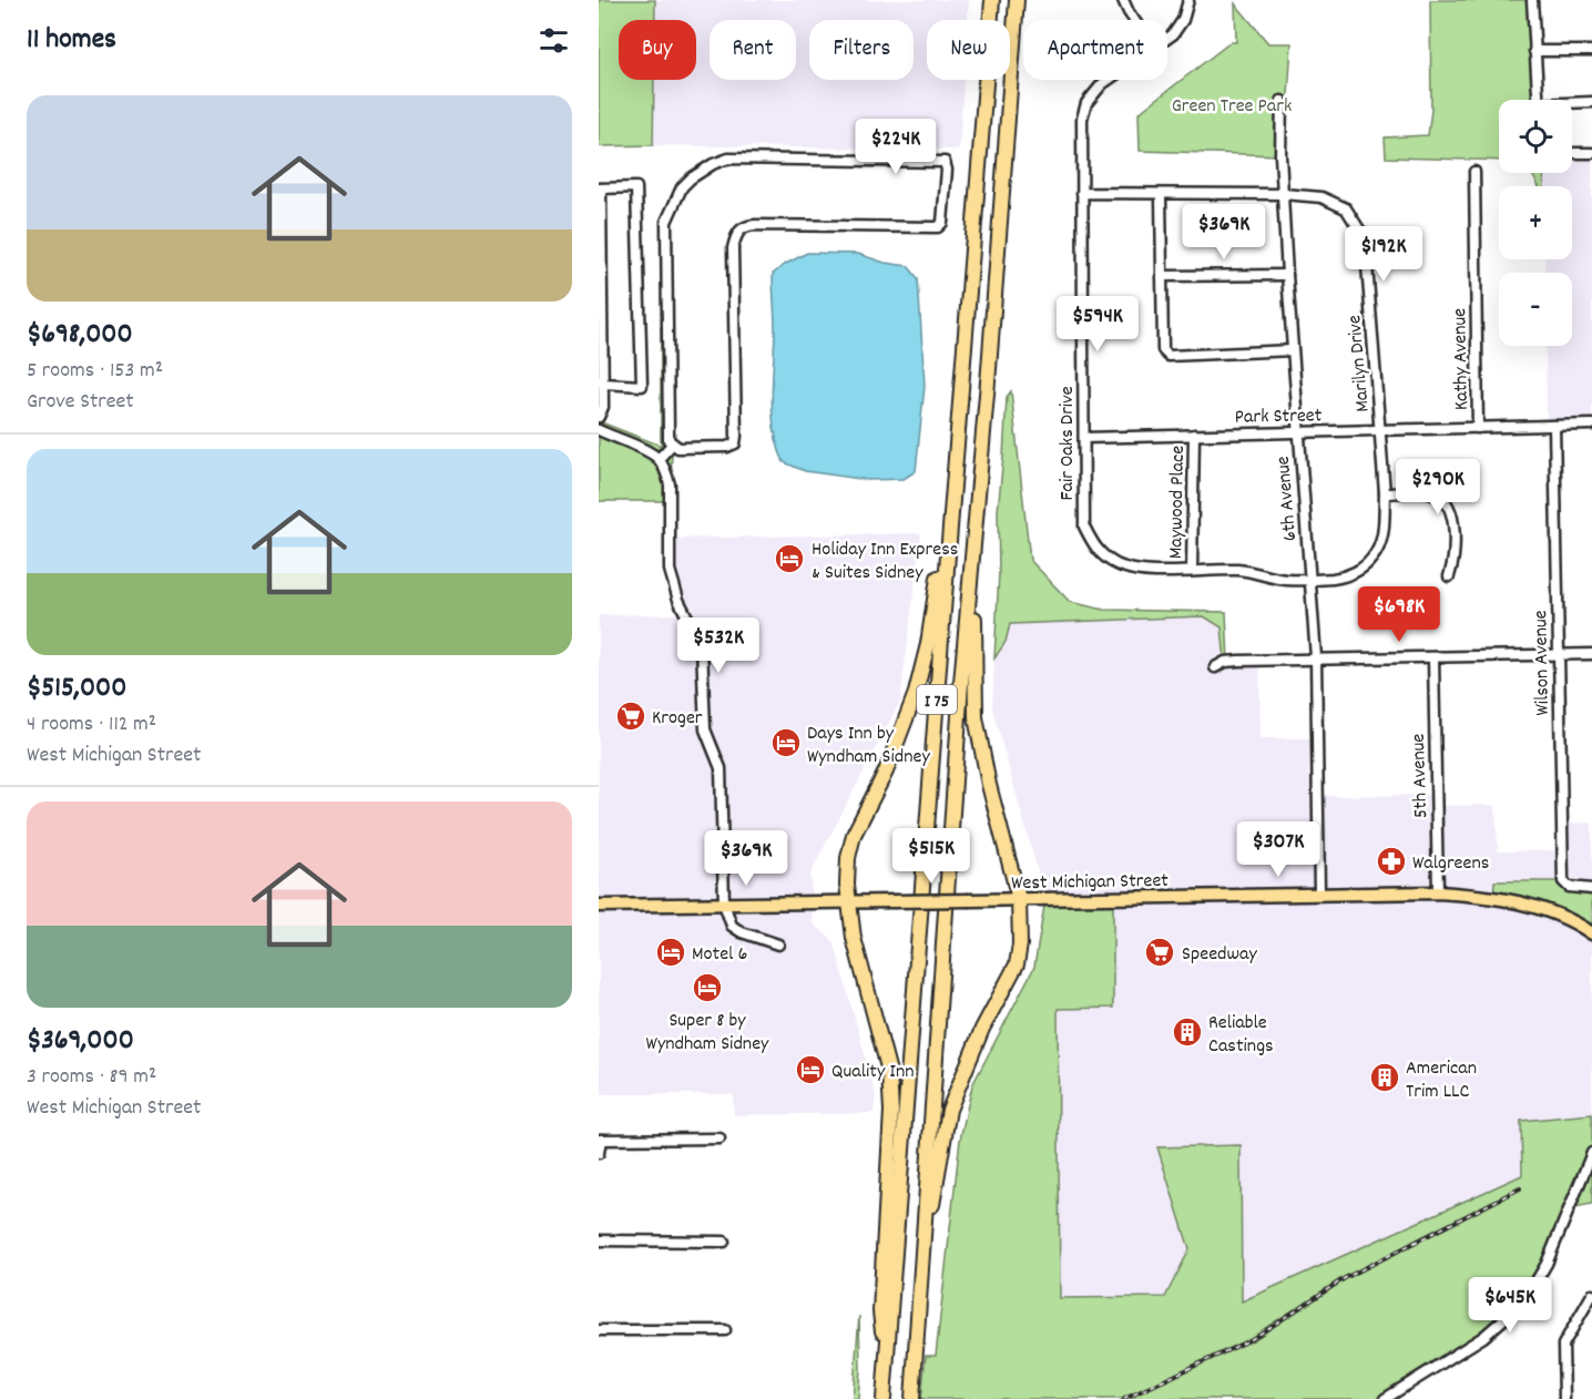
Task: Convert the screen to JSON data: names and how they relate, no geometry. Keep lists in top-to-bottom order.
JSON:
{
  "streets": {
    "highway": ["I 75"],
    "main road": ["West Michigan Street"],
    "street": [
      "Kathy Avenue",
      "Marilyn Drive",
      "Park Street",
      "Fair Oaks Drive",
      "6th Avenue",
      "Maywood Place",
      "Wilson Avenue",
      "5th Avenue"
    ]
  },
  "crossings": [
    ["Kathy Avenue", "Park Street"],
    ["Marilyn Drive", "Park Street"],
    ["Marilyn Drive", "Fair Oaks Drive"],
    ["Marilyn Drive", "6th Avenue"],
    ["Park Street", "Fair Oaks Drive"],
    ["Park Street", "6th Avenue"],
    ["Park Street", "Maywood Place"],
    ["Park Street", "Wilson Avenue"],
    ["Fair Oaks Drive", "6th Avenue"],
    ["Fair Oaks Drive", "Maywood Place"],
    ["6th Avenue", "West Michigan Street"],
    ["5th Avenue", "West Michigan Street"]
  ],
  "parks": ["Green Tree Park"],
  "places": {
    "hotel": [
      "Holiday Inn Express & Suites Sidney",
      "Days Inn by Wyndham Sidney",
      "Motel 6",
      "Super 8 by Wyndham Sidney",
      "Quality Inn"
    ],
    "supermarket": ["Kroger", "Speedway"],
    "pharmacy": ["Walgreens"],
    "building": ["Reliable Castings", "American Trim LLC"]
  },
  "page": {
    "heading": "11 homes",
    "chip": [
      "Buy",
      "Rent",
      "Filters",
      "New",
      "Apartment"
    ],
    "list": [
      {
        "name": "$698,000",
        "note": "5 rooms · 153 m² · Grove Street"
      },
      {
        "name": "$515,000",
        "note": "4 rooms · 112 m² · West Michigan Street"
      },
      {
        "name": "$369,000",
        "note": "3 rooms · 89 m² · West Michigan Street"
      }
    ],
    "map_buttons": ["+", "−"],
    "price": [
      "$224K",
      "$369K",
      "$192K",
      "$594K",
      "$290K",
      "$698K",
      "$532K",
      "$307K",
      "$515K",
      "$369K",
      "$645K"
    ]
  }
}
